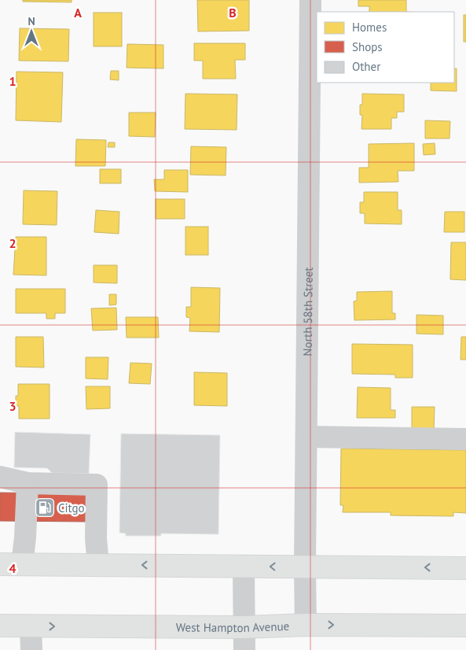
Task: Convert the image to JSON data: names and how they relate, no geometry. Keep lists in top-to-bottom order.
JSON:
{
  "streets": {
    "main road": ["West Hampton Avenue"],
    "street": ["North 58th Street"]
  },
  "crossings": [
    ["North 58th Street", "West Hampton Avenue"]
  ],
  "places": {
    "fuel station": ["Citgo"]
  },
  "legend": ["Homes", "Shops", "Other"],
  "north": "top",
  "grid": {
    "columns": ["A", "B"],
    "rows": [
      "1",
      "2",
      "3",
      "4"
    ]
  }
}
